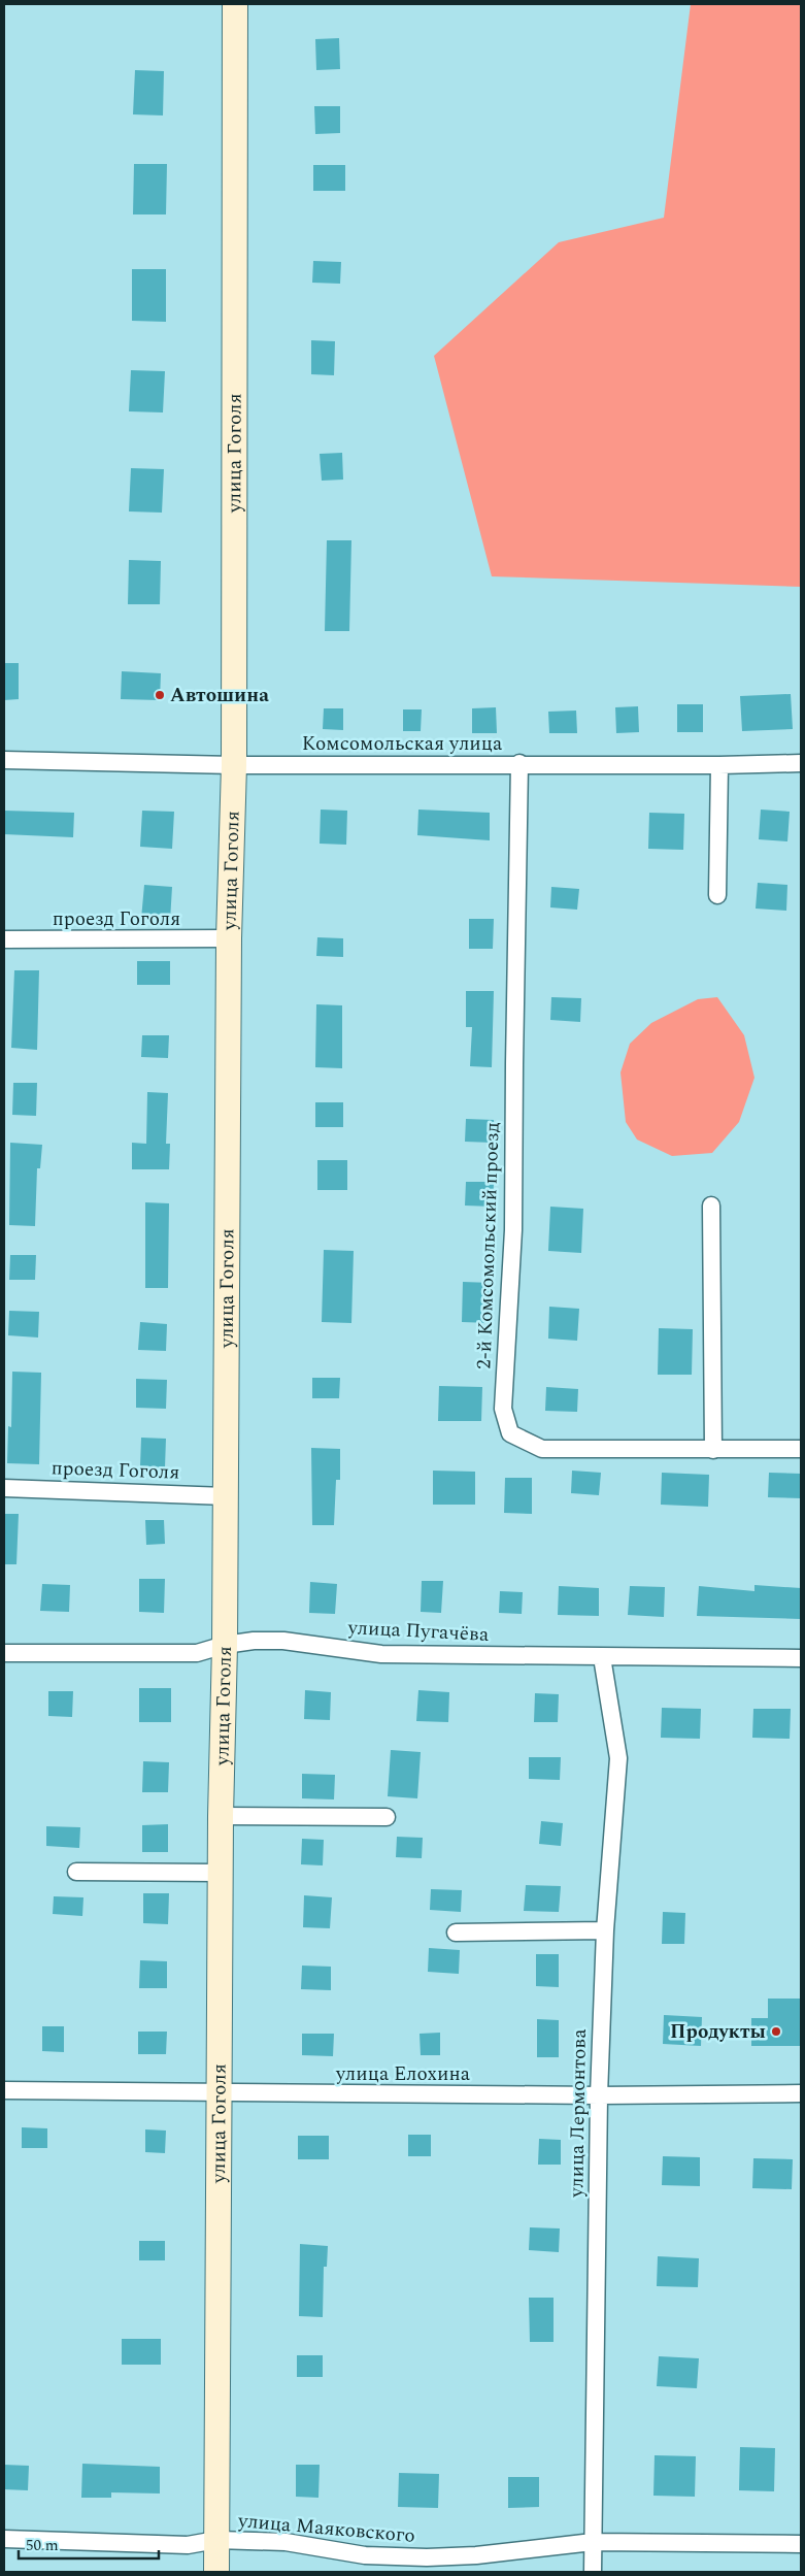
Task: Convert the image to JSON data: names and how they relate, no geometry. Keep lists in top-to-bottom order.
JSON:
{
  "streets": {
    "street": [
      "улица Гоголя",
      "Комсомольская улица",
      "проезд Гоголя",
      "2-й Комсомольский проезд",
      "улица Пугачёва",
      "улица Елохина",
      "улица Лермонтова",
      "улица Маяковского"
    ]
  },
  "crossings": [
    ["улица Гоголя", "Комсомольская улица"],
    ["улица Гоголя", "проезд Гоголя"],
    ["улица Гоголя", "улица Пугачёва"],
    ["улица Гоголя", "улица Елохина"],
    ["улица Гоголя", "улица Маяковского"],
    ["Комсомольская улица", "2-й Комсомольский проезд"],
    ["улица Пугачёва", "улица Лермонтова"],
    ["улица Елохина", "улица Лермонтова"],
    ["улица Лермонтова", "улица Маяковского"]
  ],
  "places": ["Автошина", "Продукты"],
  "scale_bar": "50 m"
}
